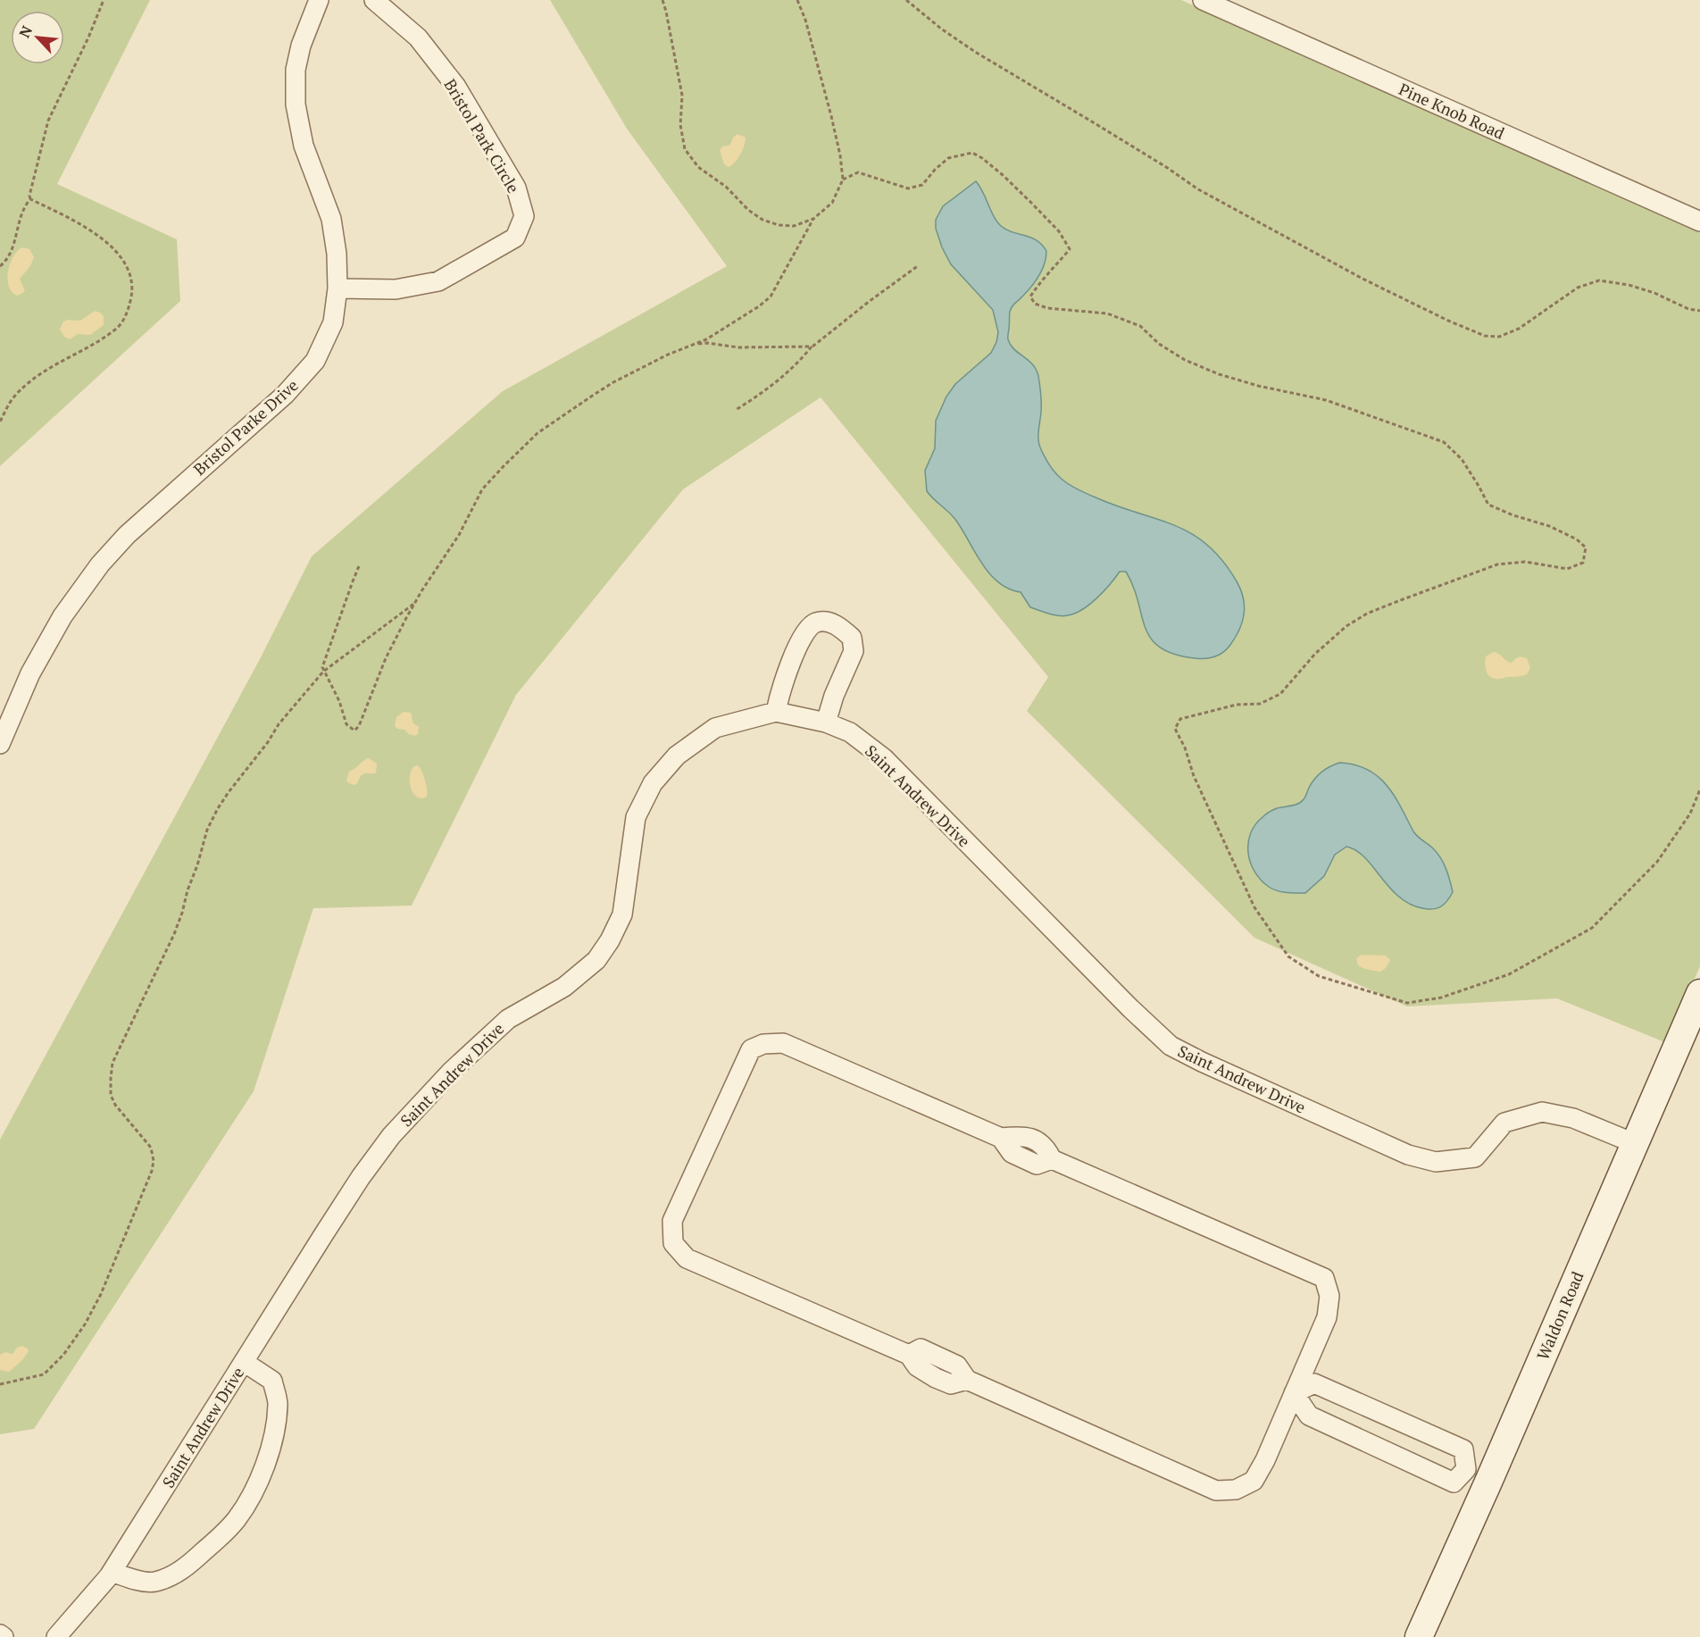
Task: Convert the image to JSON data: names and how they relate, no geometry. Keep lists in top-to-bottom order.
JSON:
{
  "streets": {
    "street": [
      "Pine Knob Road",
      "Bristol Park Circle",
      "Bristol Parke Drive",
      "Saint Andrew Drive",
      "Waldon Road"
    ]
  },
  "crossings": [
    ["Bristol Park Circle", "Bristol Parke Drive"],
    ["Saint Andrew Drive", "Waldon Road"]
  ],
  "north": "top left"
}
